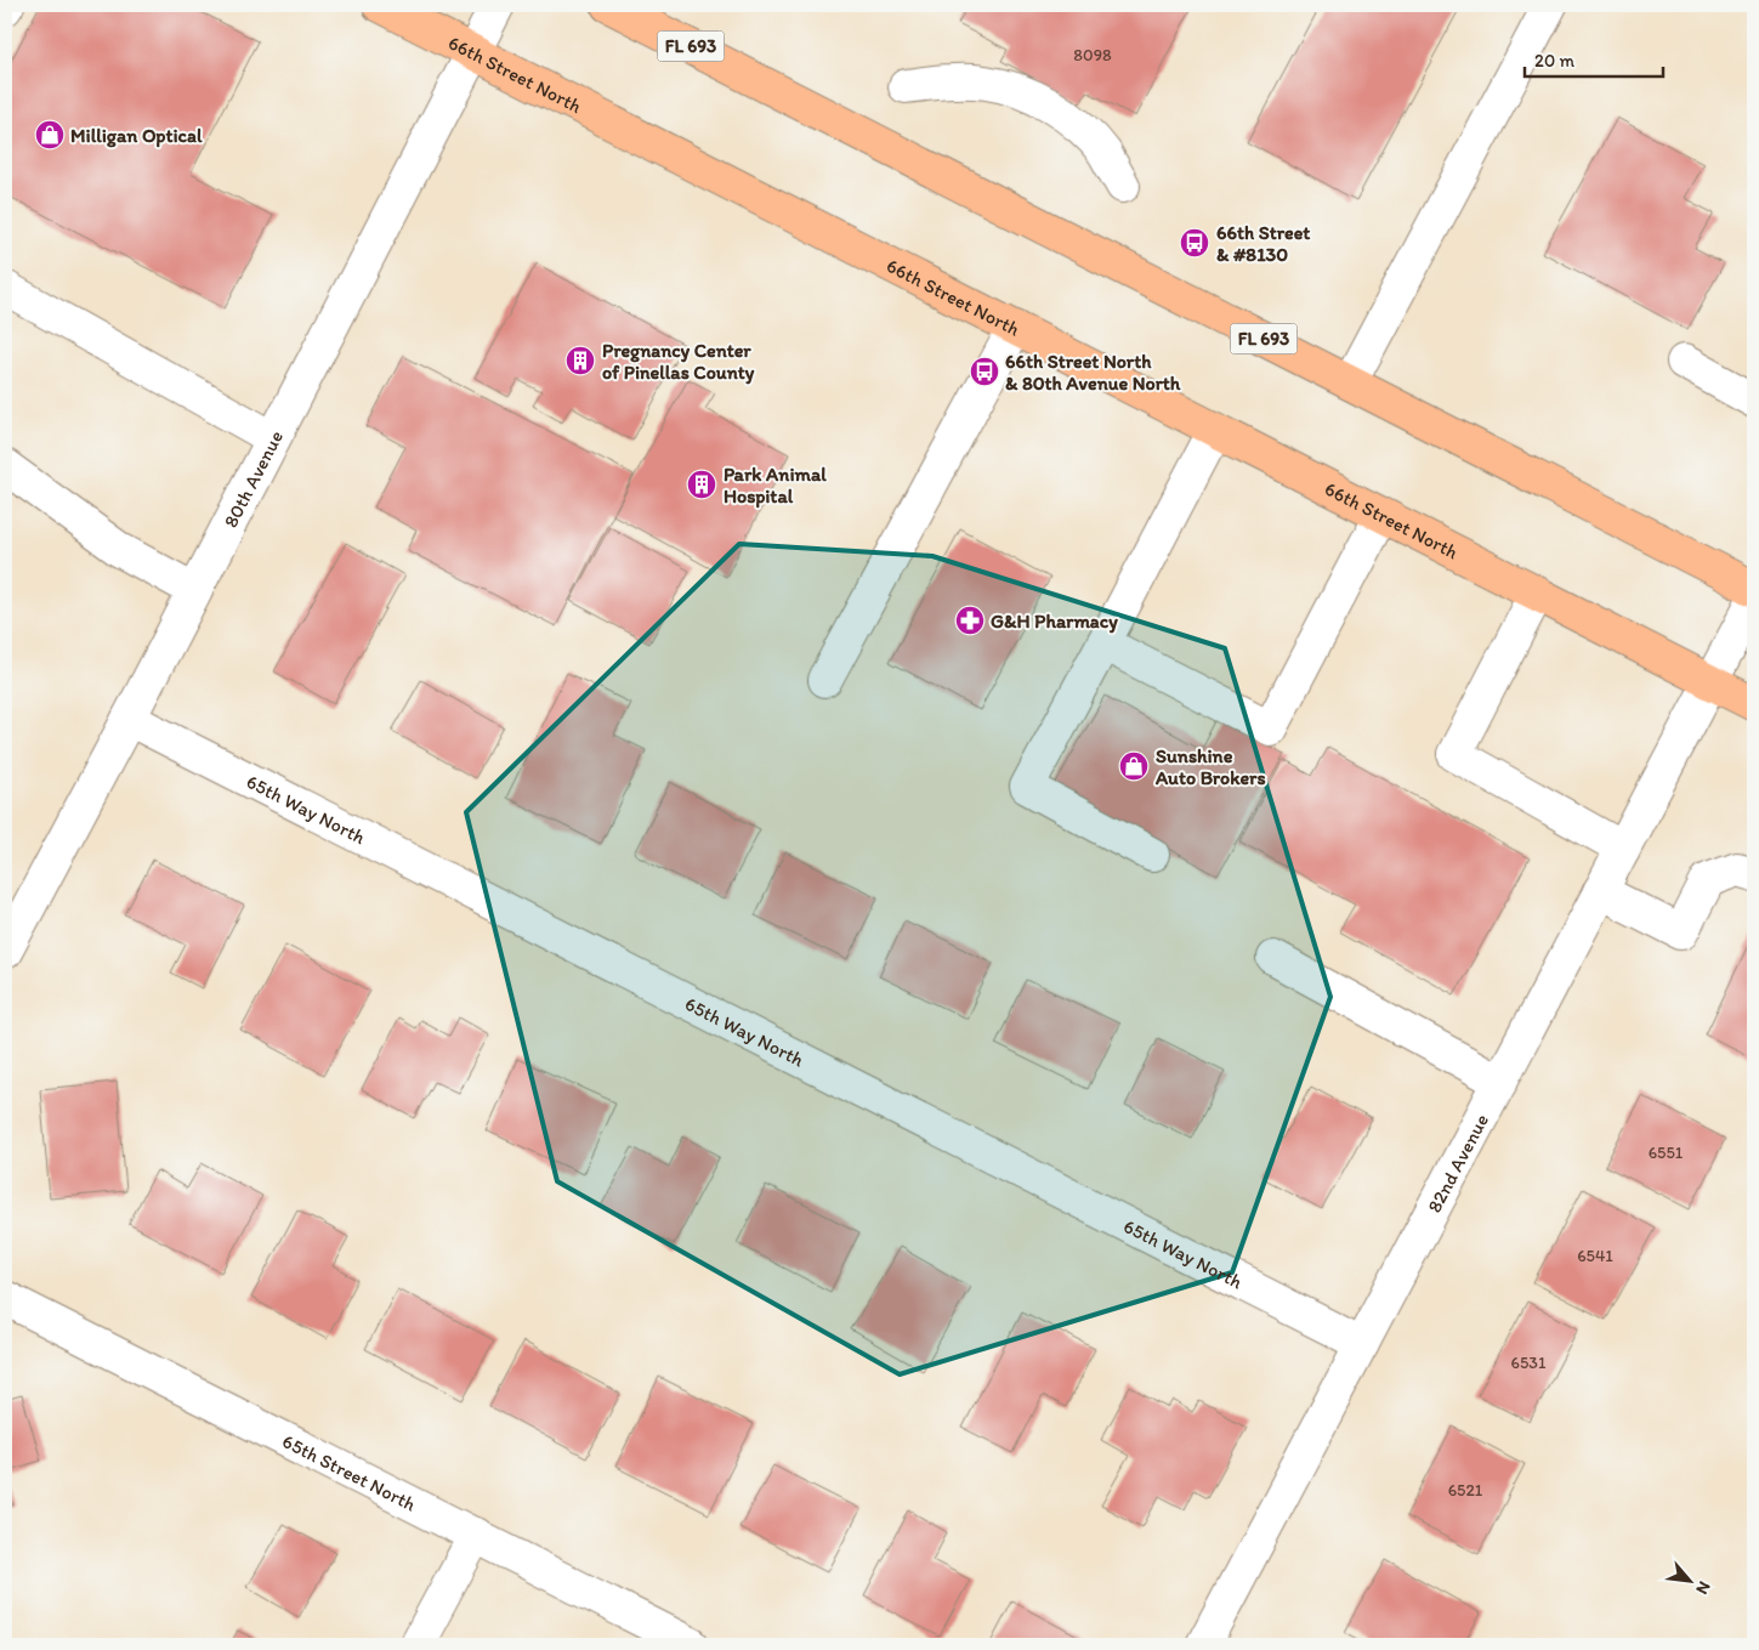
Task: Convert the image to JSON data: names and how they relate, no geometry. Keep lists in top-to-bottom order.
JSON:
{
  "streets": {
    "main road": ["FL 693", "66th Street North"],
    "street": [
      "80th Avenue",
      "65th Way North",
      "82nd Avenue",
      "65th Street North"
    ]
  },
  "crossings": [
    ["66th Street North", "80th Avenue"],
    ["66th Street North", "82nd Avenue"],
    ["80th Avenue", "65th Way North"],
    ["65th Way North", "82nd Avenue"]
  ],
  "places": {
    "shop": ["Milligan Optical", "Sunshine Auto Brokers"],
    "bus stop": ["66th Street & #8130", "66th Street North & 80th Avenue North"],
    "building": ["Pregnancy Center of Pinellas County", "Park Animal Hospital"],
    "pharmacy": ["G&H Pharmacy"]
  },
  "house_numbers": [
    "8098",
    "6551",
    "6541",
    "6531",
    "6521"
  ],
  "scale_bar": "20 m",
  "north": "bottom right"
}
